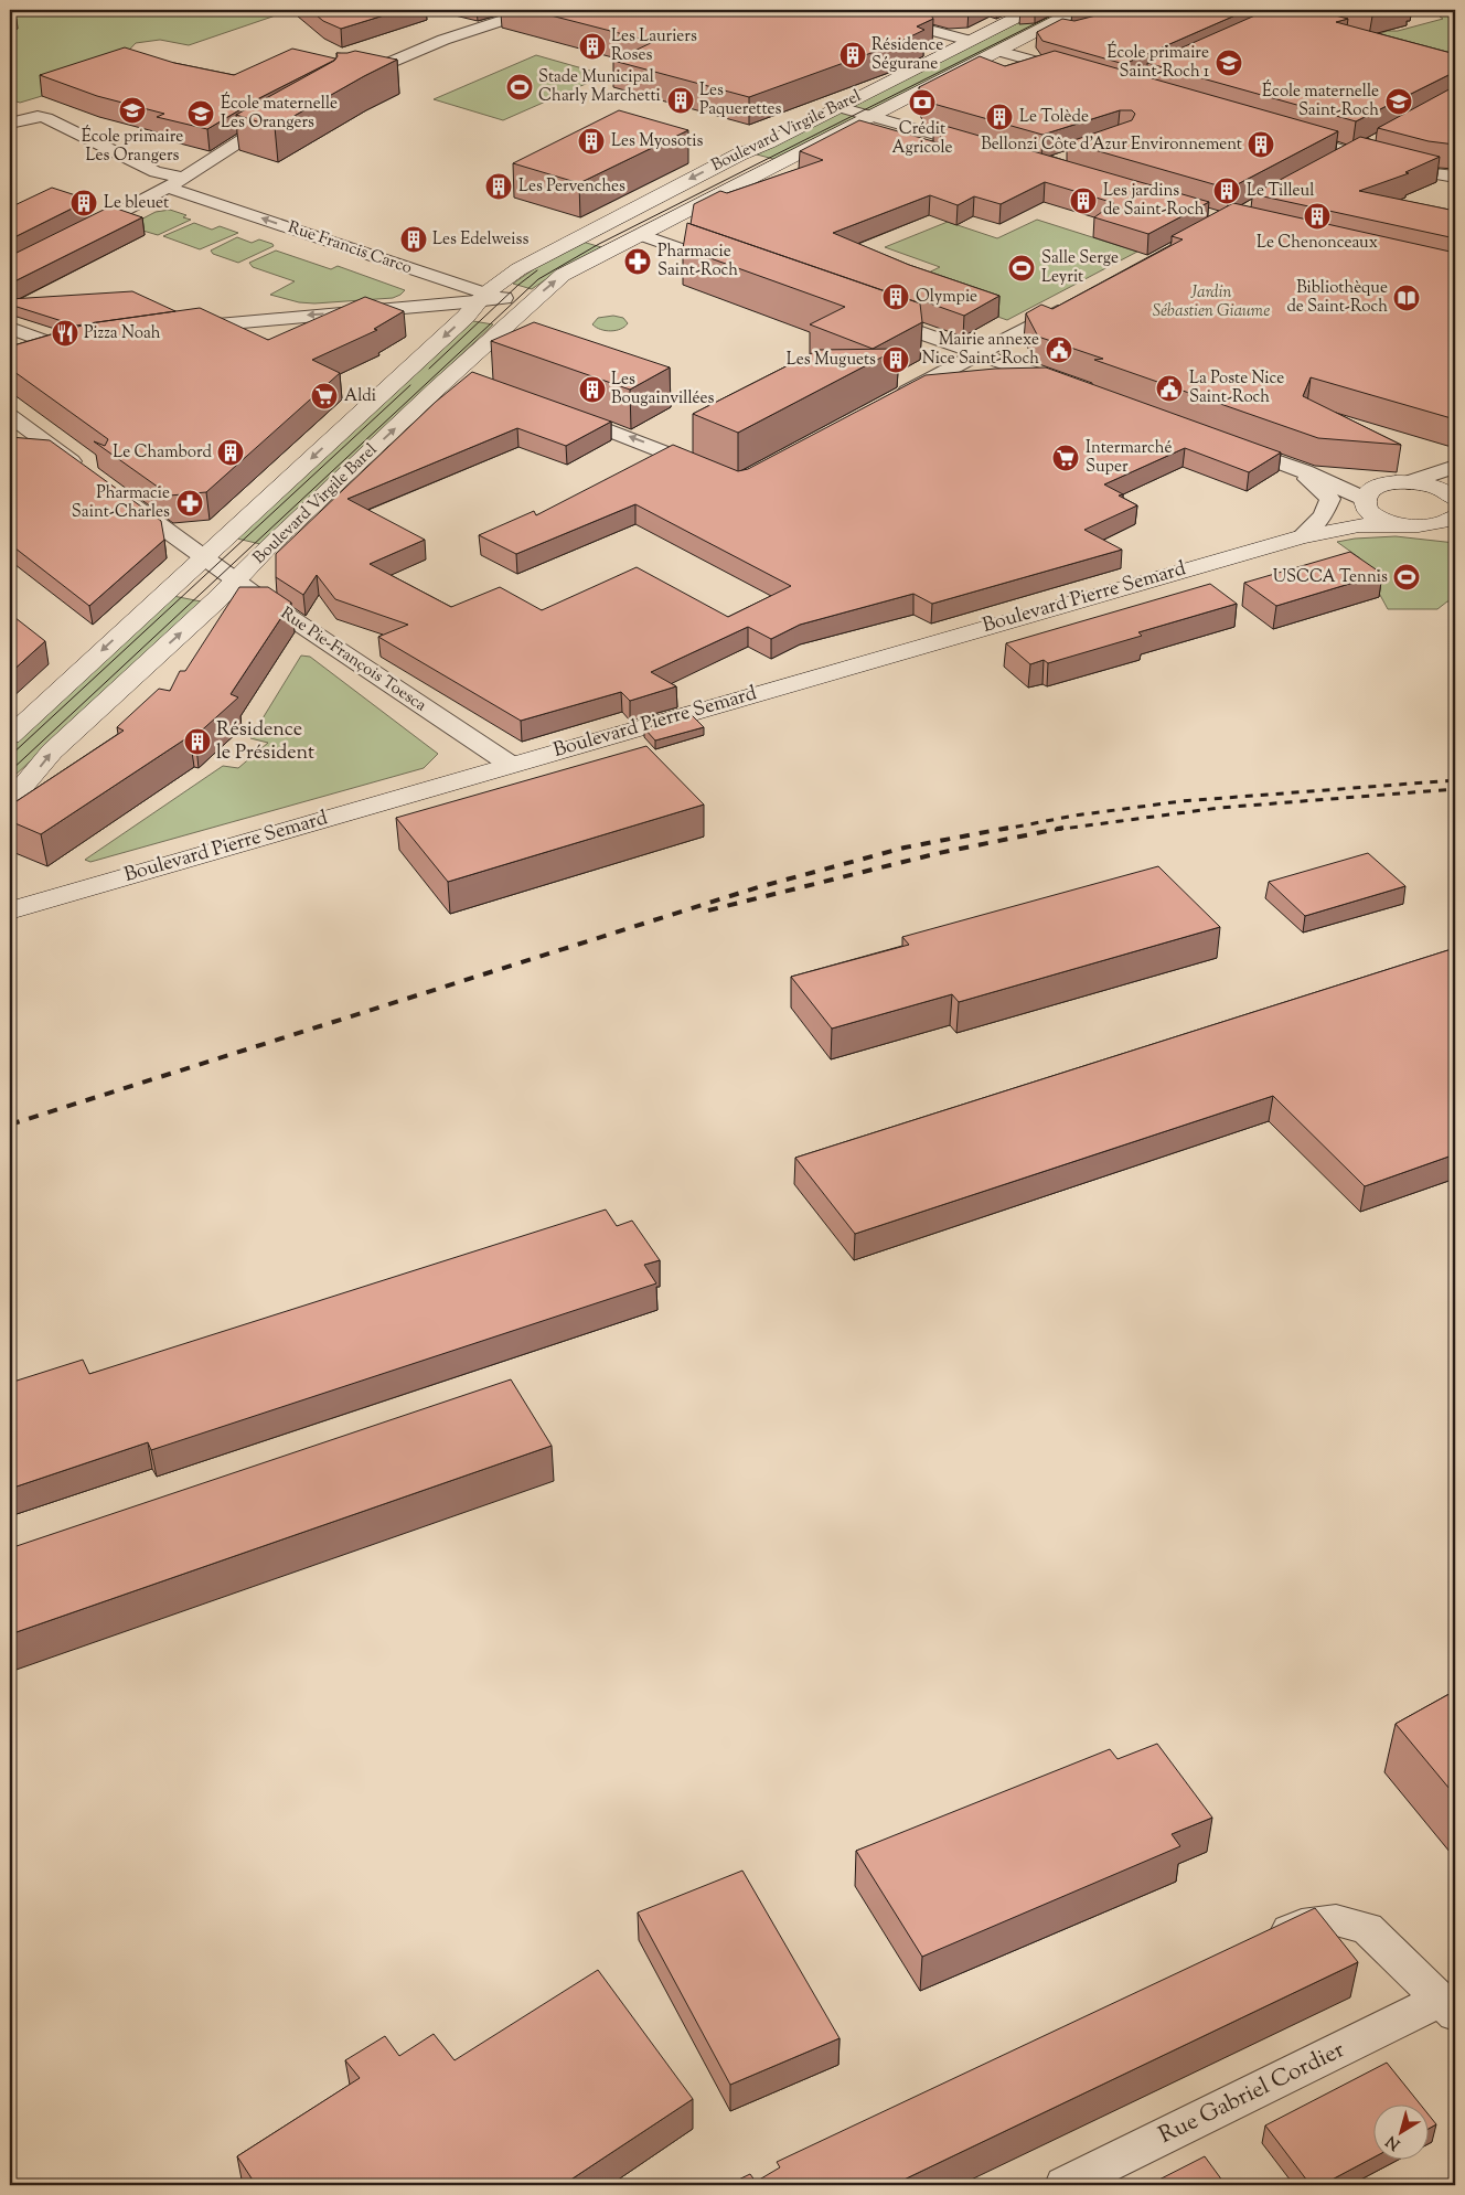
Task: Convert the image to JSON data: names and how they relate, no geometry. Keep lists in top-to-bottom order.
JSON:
{
  "streets": {
    "main road": ["Boulevard Virgile Barel", "Boulevard Pierre Semard"],
    "street": ["Rue Francis Carco", "Rue Pie-François Toesca", "Rue Gabriel Cordier"]
  },
  "crossings": [
    ["Boulevard Virgile Barel", "Rue Francis Carco"],
    ["Boulevard Virgile Barel", "Rue Pie-François Toesca"],
    ["Boulevard Pierre Semard", "Rue Pie-François Toesca"]
  ],
  "one_way": ["Rue Francis Carco"],
  "parks": ["Jardin Sébastien Giaume"],
  "places": {
    "building": [
      "Les Lauriers Roses",
      "Résidence Ségurane",
      "Les Paquerettes",
      "Le Tolède",
      "Les Myosotis",
      "Bellonzi Côte d'Azur Environnement",
      "Les Pervenches",
      "Le Tilleul",
      "Les jardins de Saint-Roch",
      "Le bleuet",
      "Le Chenonceaux",
      "Les Edelweiss",
      "Olympie",
      "Les Muguets",
      "Les Bougainvillées",
      "Le Chambord",
      "Résidence le Président"
    ],
    "school or university": [
      "École primaire Saint-Roch 1",
      "École maternelle Saint-Roch",
      "École primaire Les Orangers",
      "École maternelle Les Orangers"
    ],
    "sports": ["Stade Municipal Charly Marchetti", "Salle Serge Leyrit", "USCCA Tennis"],
    "bank": ["Crédit Agricole"],
    "pharmacy": ["Pharmacie Saint-Roch", "Pharmacie Saint-Charles"],
    "library": ["Bibliothèque de Saint-Roch"],
    "restaurant": ["Pizza Noah"],
    "public building": ["Mairie annexe Nice Saint-Roch", "La Poste Nice Saint-Roch"],
    "supermarket": ["Aldi", "Intermarché Super"]
  },
  "north": "bottom left"
}
